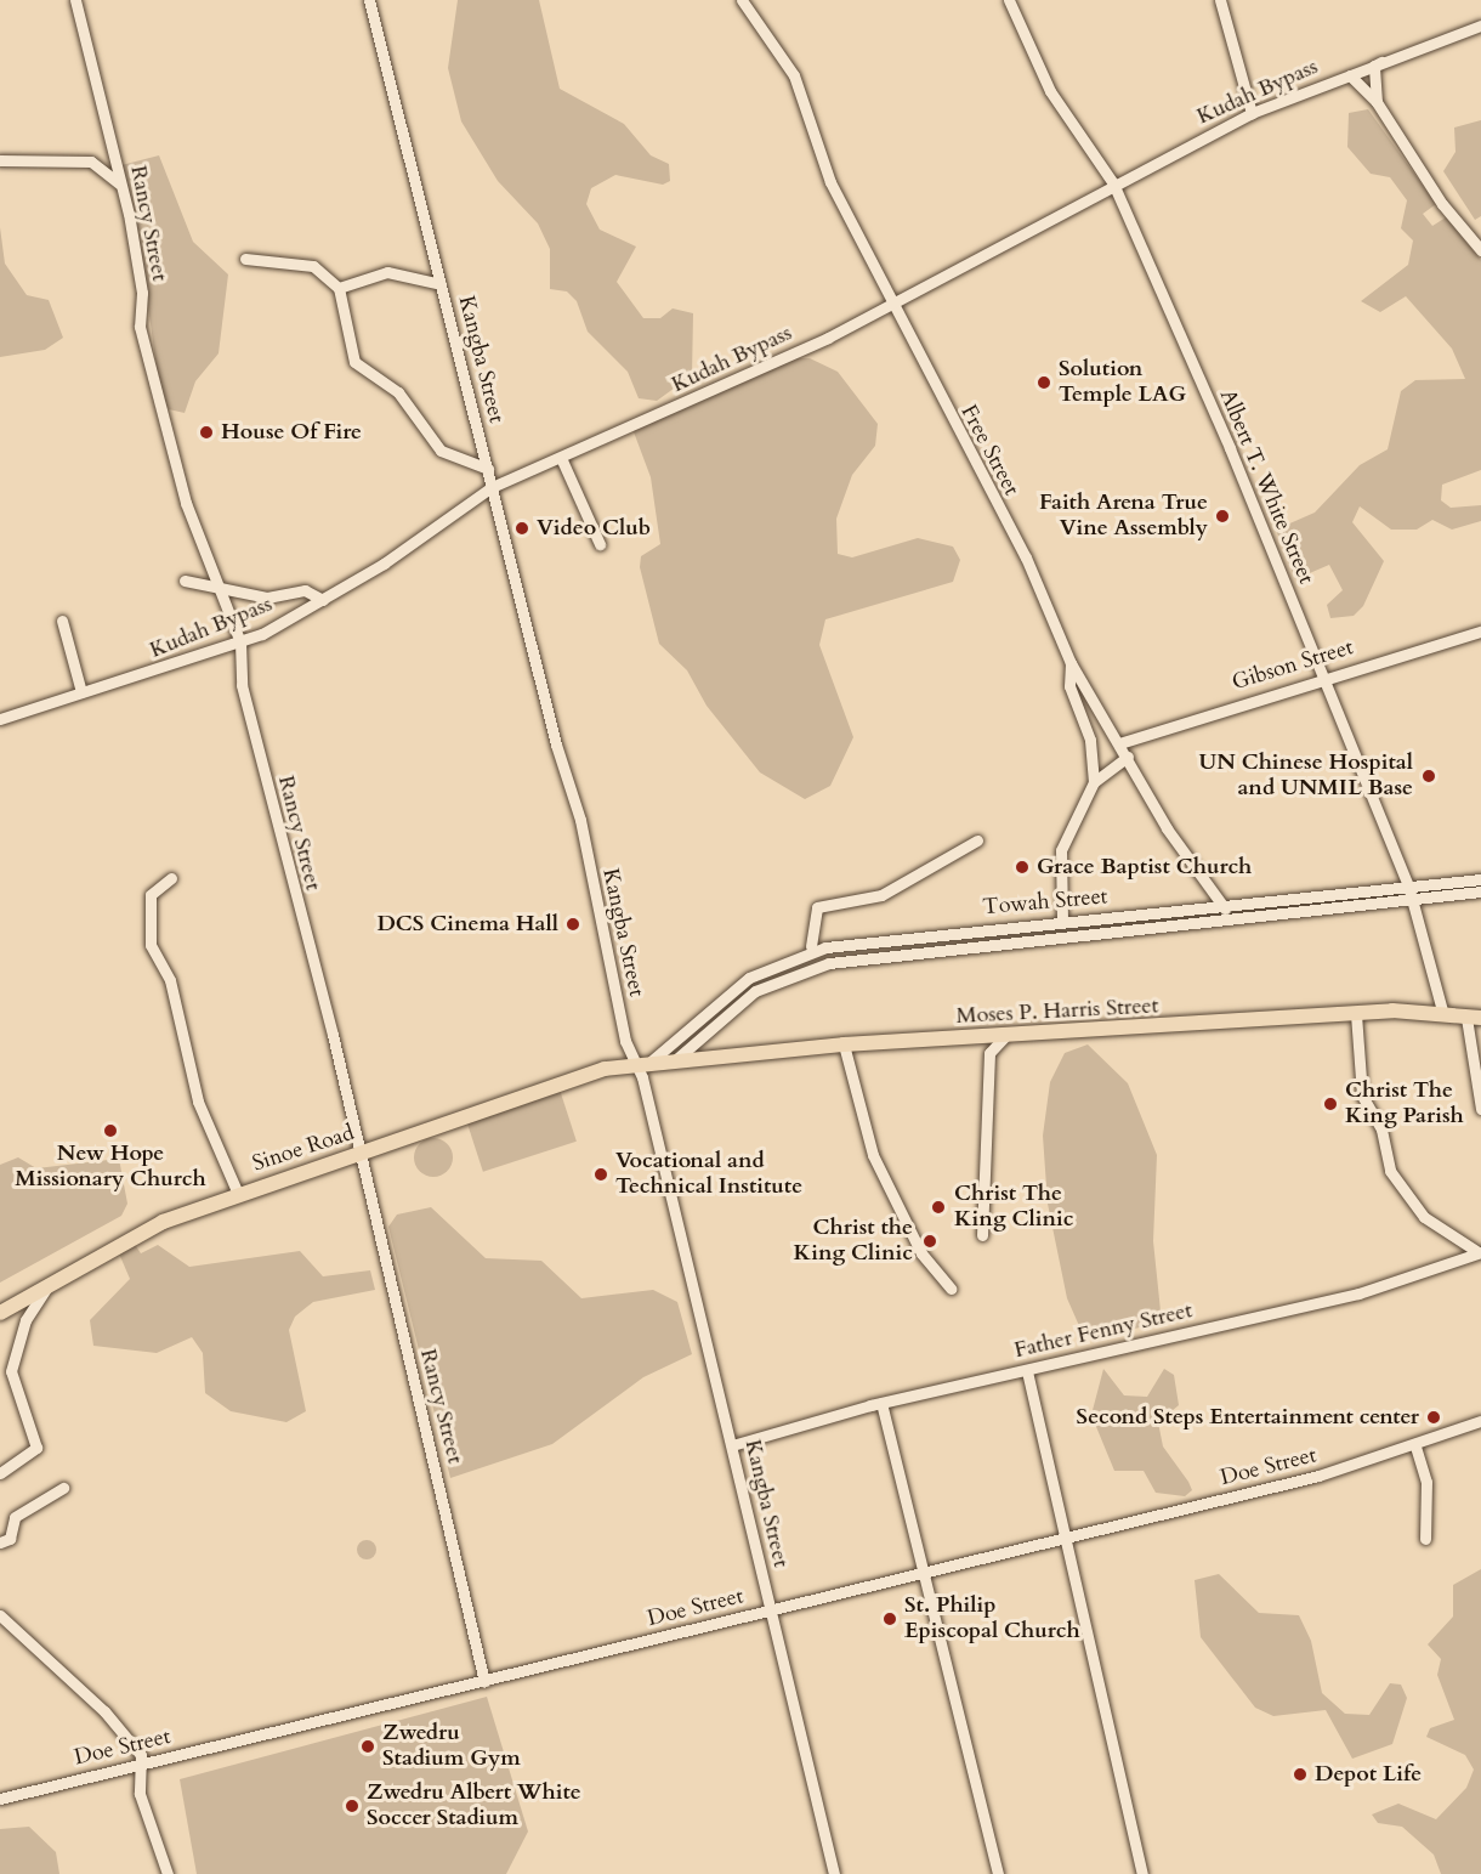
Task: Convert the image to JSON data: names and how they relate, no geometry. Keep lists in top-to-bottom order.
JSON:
{
  "streets": {
    "highway": ["Moses P. Harris Street", "Sinoe Road"],
    "street": [
      "Kudah Bypass",
      "Rancy Street",
      "Kangba Street",
      "Free Street",
      "Albert T. White Street",
      "Gibson Street",
      "Towah Street",
      "Father Fenny Street",
      "Doe Street"
    ]
  },
  "crossings": [
    ["Kudah Bypass", "Rancy Street"],
    ["Kudah Bypass", "Kangba Street"],
    ["Kudah Bypass", "Free Street"],
    ["Kudah Bypass", "Albert T. White Street"],
    ["Rancy Street", "Sinoe Road"],
    ["Rancy Street", "Doe Street"],
    ["Kangba Street", "Towah Street"],
    ["Kangba Street", "Moses P. Harris Street"],
    ["Kangba Street", "Sinoe Road"],
    ["Kangba Street", "Father Fenny Street"],
    ["Kangba Street", "Doe Street"],
    ["Free Street", "Gibson Street"],
    ["Free Street", "Towah Street"],
    ["Albert T. White Street", "Gibson Street"],
    ["Albert T. White Street", "Towah Street"],
    ["Albert T. White Street", "Moses P. Harris Street"],
    ["Towah Street", "Moses P. Harris Street"],
    ["Towah Street", "Sinoe Road"],
    ["Moses P. Harris Street", "Sinoe Road"]
  ],
  "places": [
    "Solution Temple LAG",
    "House Of Fire",
    "Faith Arena True Vine Assembly",
    "Video Club",
    "UN Chinese Hospital and UNMIL Base",
    "Grace Baptist Church",
    "DCS Cinema Hall",
    "Christ The King Parish",
    "New Hope Missionary Church",
    "Vocational and Technical Institute",
    "Christ The King Clinic",
    "Christ the King Clinic",
    "Second Steps Entertainment center",
    "St. Philip Episcopal Church",
    "Zwedru Stadium Gym",
    "Depot Life",
    "Zwedru Albert White Soccer Stadium"
  ]
}
